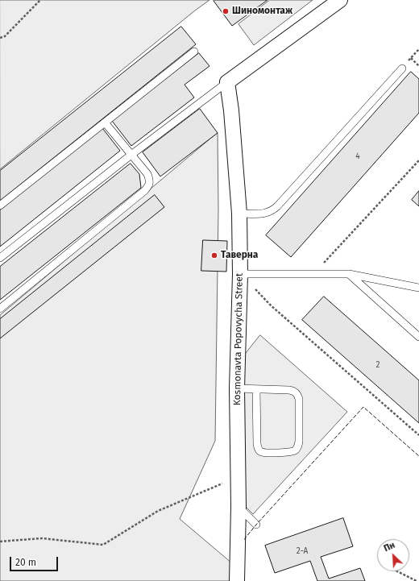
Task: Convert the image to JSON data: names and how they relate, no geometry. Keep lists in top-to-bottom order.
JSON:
{
  "streets": {
    "street": ["Kosmonavta Popovycha Street"]
  },
  "places": ["Шиномонтаж", "Таверна"],
  "house_numbers": ["4", "2", "2-А"],
  "scale_bar": "20 m",
  "north": "top left"
}
